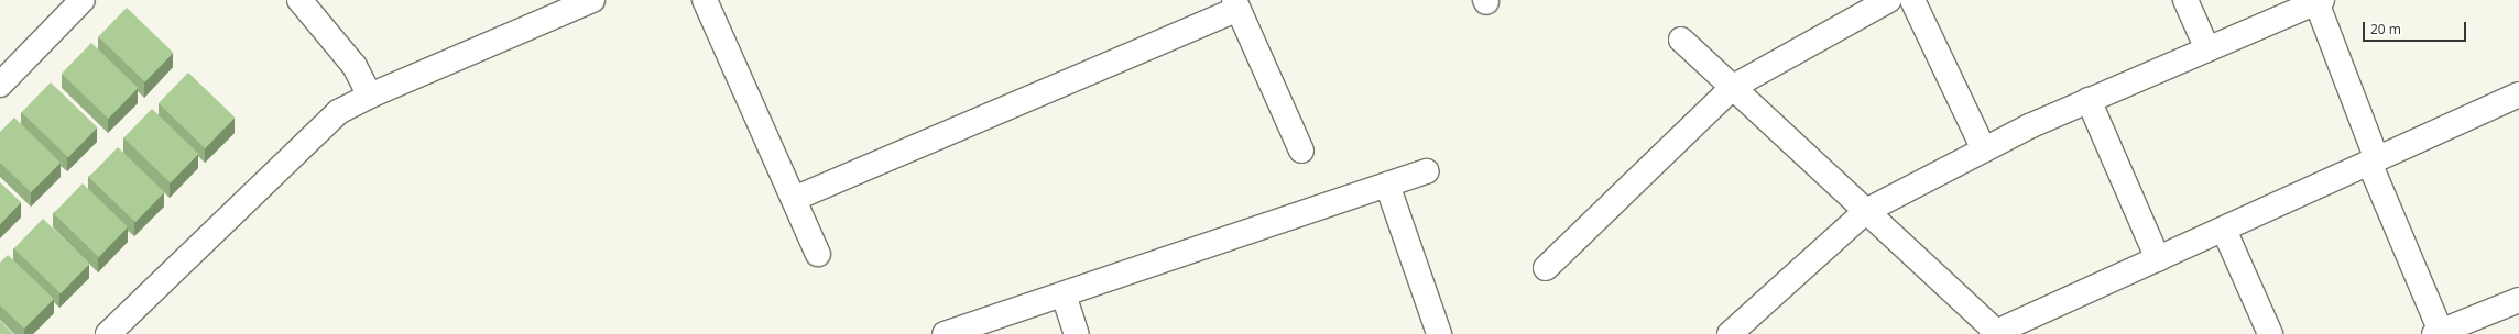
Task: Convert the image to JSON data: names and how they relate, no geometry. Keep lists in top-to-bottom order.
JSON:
{
  "scale_bar": "20 m"
}
